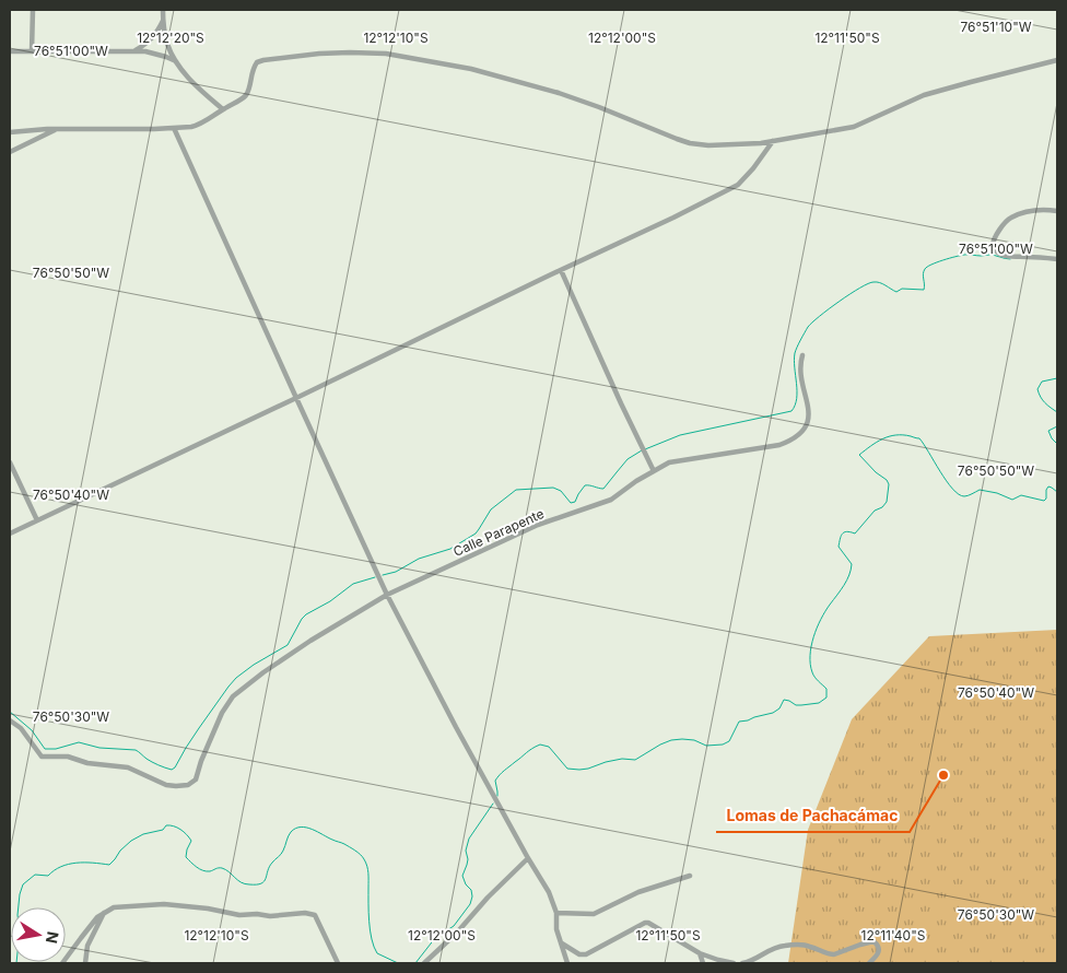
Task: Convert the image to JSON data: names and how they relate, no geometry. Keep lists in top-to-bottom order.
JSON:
{
  "streets": {
    "street": ["Calle Parapente"]
  },
  "places": ["Lomas de Pachacámac"],
  "north": "right",
  "coordinates": [
    "76°51'10\"W",
    "12°12'10\"S",
    "12°12'00\"S",
    "12°11'50\"S",
    "12°12'20\"S",
    "76°51'00\"W",
    "76°50'50\"W",
    "76°50'40\"W",
    "76°50'30\"W",
    "12°11'40\"S"
  ]
}
